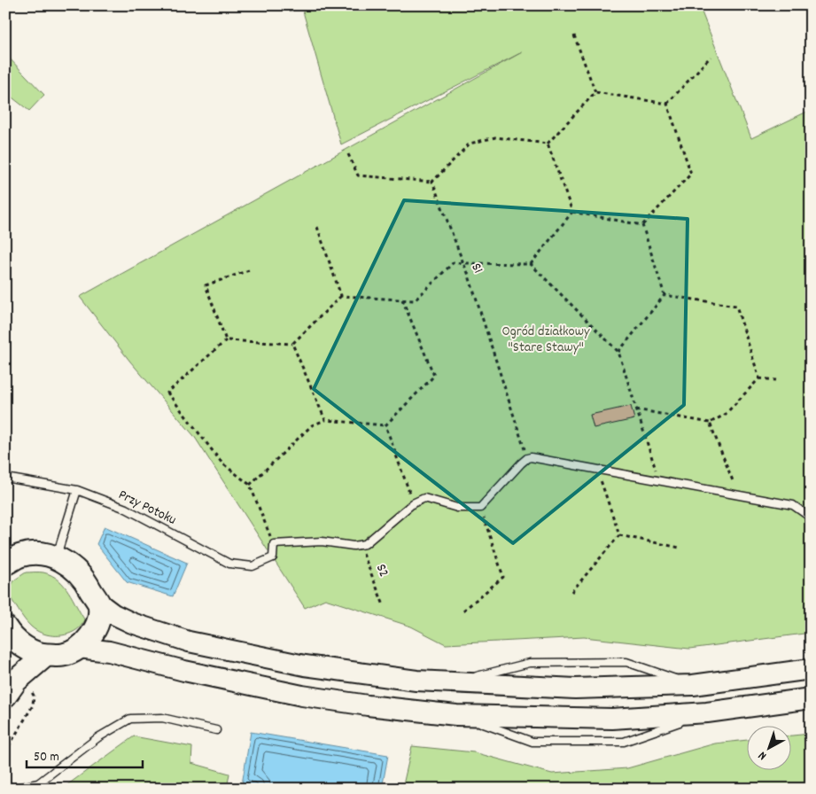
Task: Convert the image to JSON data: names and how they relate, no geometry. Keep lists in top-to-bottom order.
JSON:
{
  "streets": {
    "lane": ["Przy Potoku"],
    "path": ["S1", "S2"]
  },
  "crossings": [
    ["Przy Potoku", "S2"]
  ],
  "parks": ["Ogród działkowy \"Stare Stawy\""],
  "scale_bar": "50 m",
  "north": "bottom left"
}
